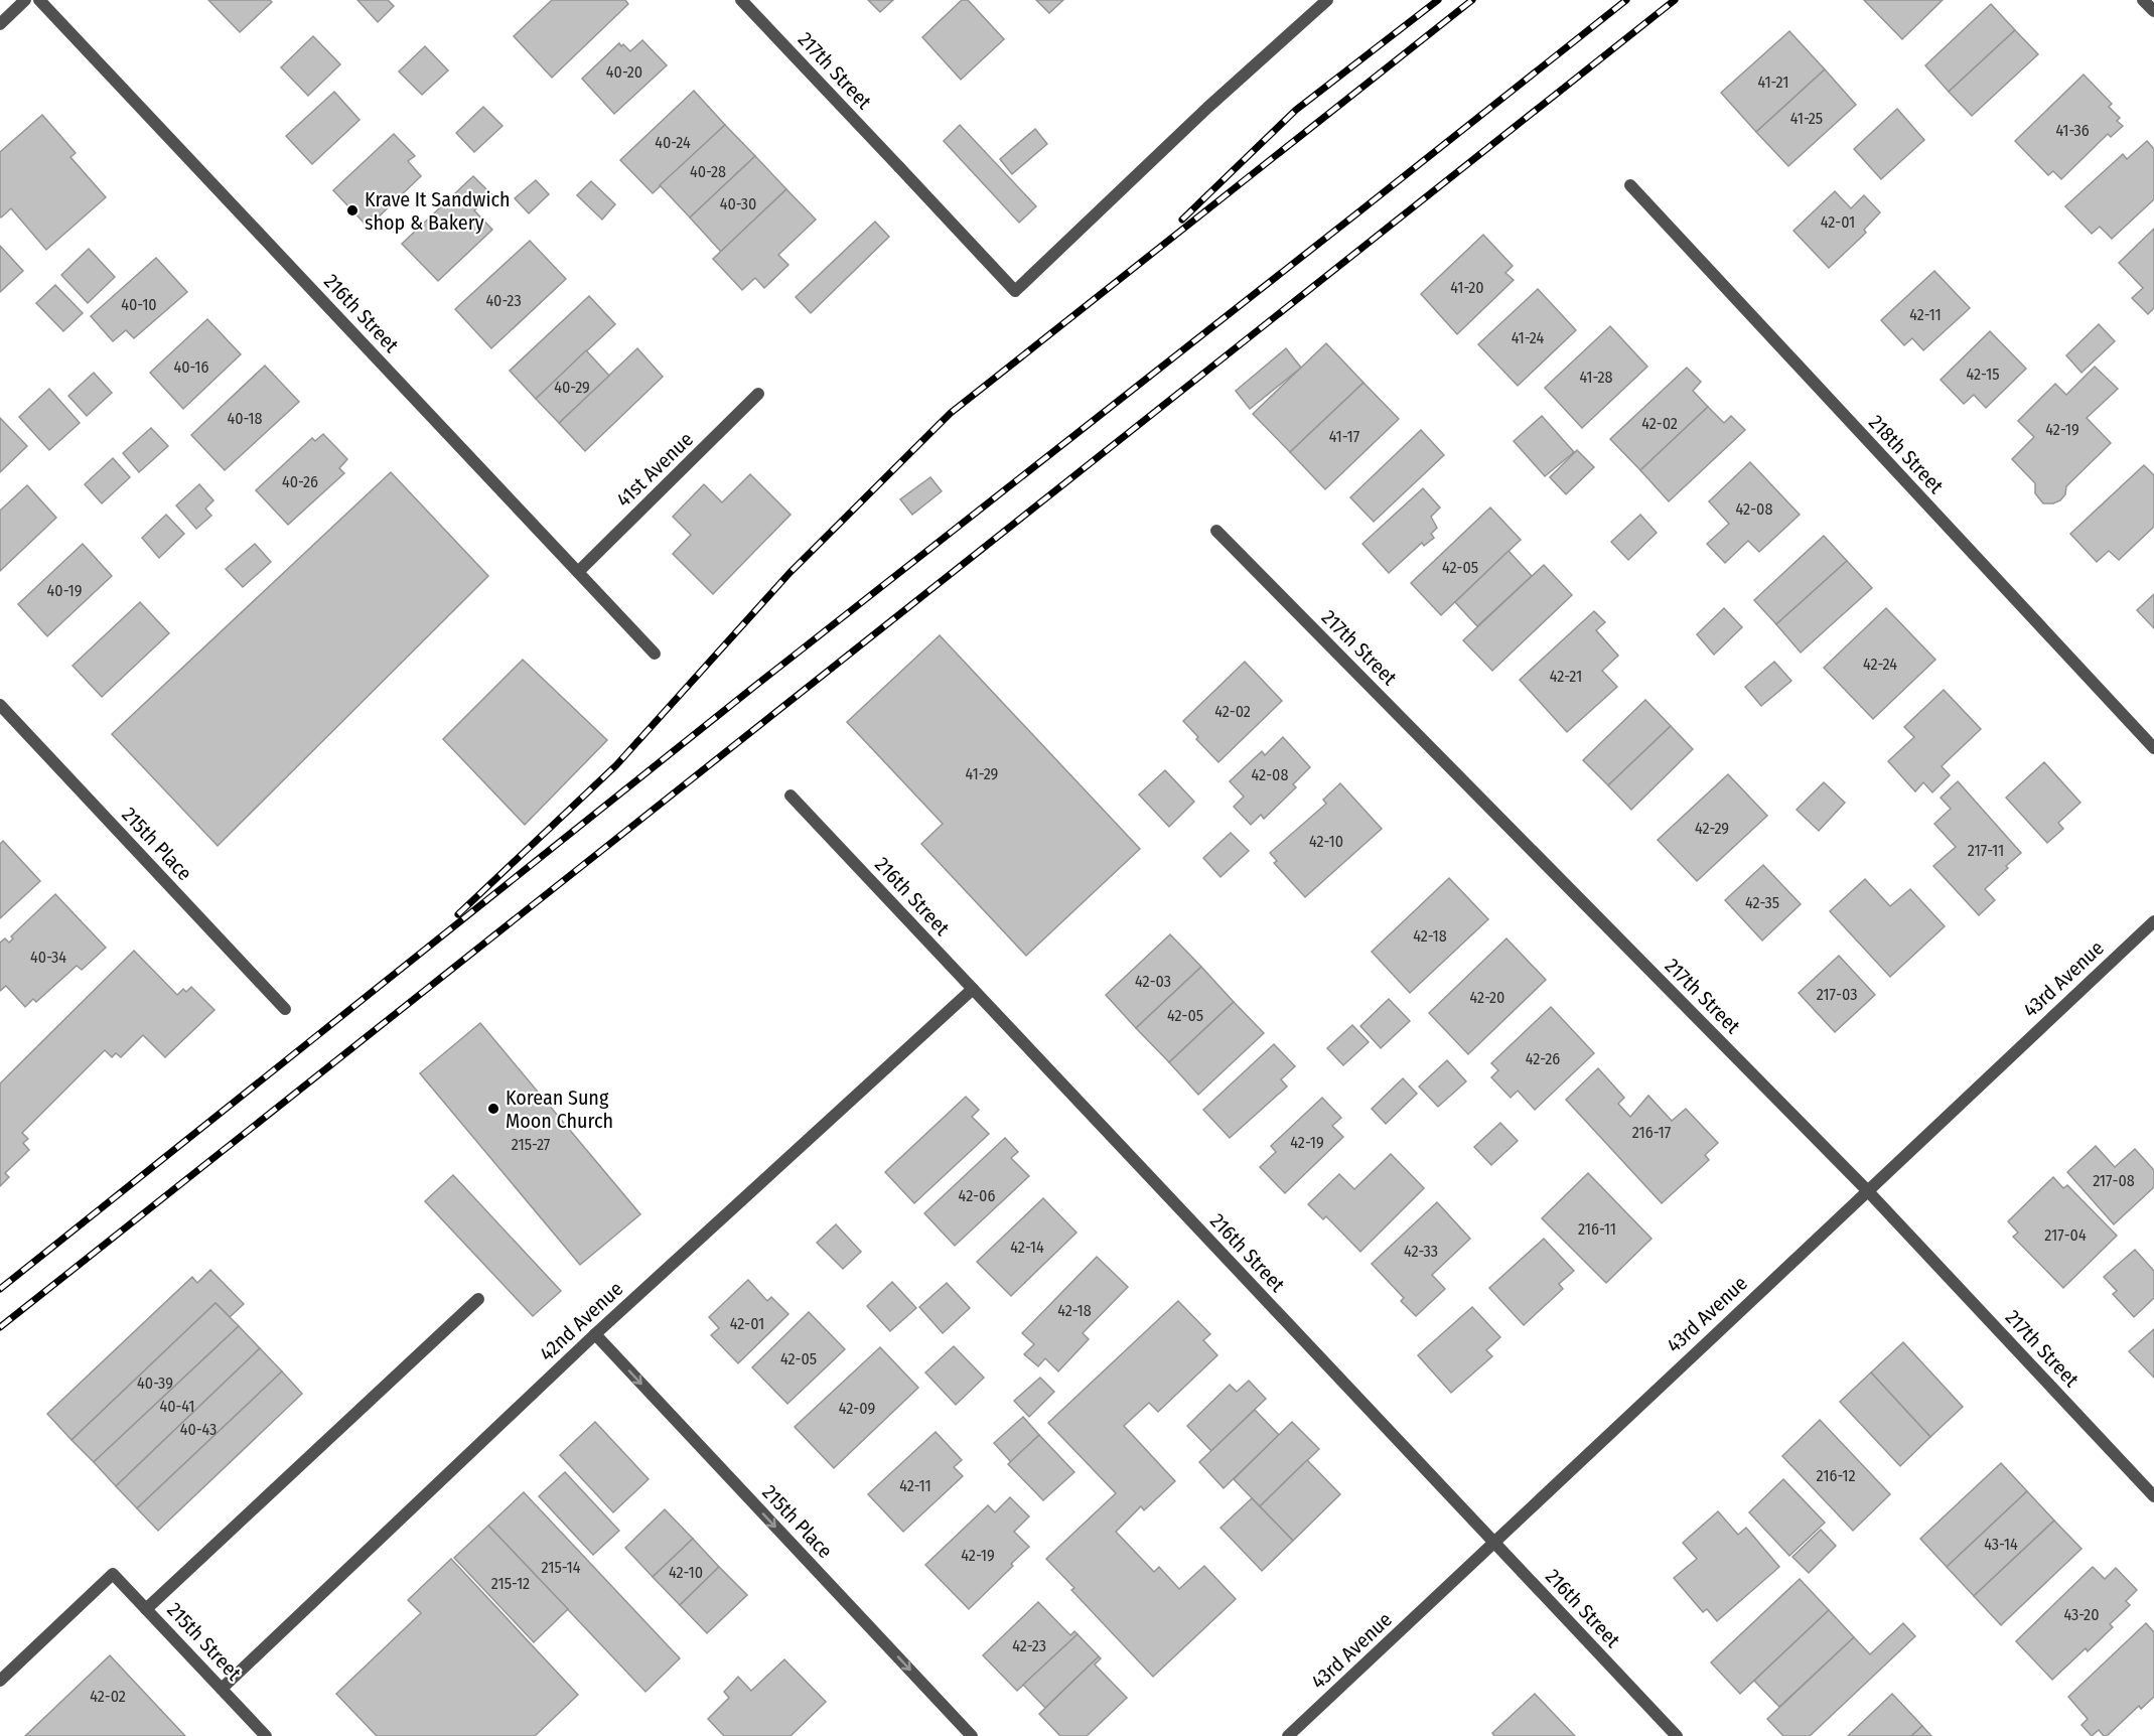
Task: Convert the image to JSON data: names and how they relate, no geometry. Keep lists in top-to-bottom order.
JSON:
{
  "streets": {
    "street": [
      "217th Street",
      "216th Street",
      "218th Street",
      "41st Avenue",
      "215th Place",
      "43rd Avenue",
      "42nd Avenue",
      "215th Street"
    ]
  },
  "crossings": [
    ["217th Street", "43rd Avenue"],
    ["216th Street", "41st Avenue"],
    ["216th Street", "43rd Avenue"],
    ["216th Street", "42nd Avenue"],
    ["215th Place", "42nd Avenue"],
    ["42nd Avenue", "215th Street"]
  ],
  "one_way": ["215th Place"],
  "places": ["Krave It Sandwich shop & Bakery", "Korean Sung Moon Church"],
  "house_numbers": [
    "40-20",
    "41-21",
    "41-25",
    "41-36",
    "40-24",
    "40-28",
    "40-30",
    "42-01",
    "41-20",
    "40-23",
    "40-10",
    "42-11",
    "41-24",
    "40-16",
    "42-15",
    "41-28",
    "40-29",
    "40-18",
    "42-02",
    "42-19",
    "41-17",
    "40-26",
    "42-08",
    "42-05",
    "40-19",
    "42-24",
    "42-21",
    "42-02",
    "41-29",
    "42-08",
    "42-29",
    "42-10",
    "217-11",
    "42-35",
    "42-18",
    "40-34",
    "42-03",
    "217-03",
    "42-20",
    "42-05",
    "42-26",
    "216-17",
    "42-19",
    "215-27",
    "217-08",
    "42-06",
    "216-11",
    "217-04",
    "42-14",
    "42-33",
    "42-18",
    "42-01",
    "42-05",
    "40-39",
    "40-41",
    "42-09",
    "40-43",
    "216-12",
    "42-11",
    "43-14",
    "42-19",
    "215-14",
    "42-10",
    "215-12",
    "43-20",
    "42-23",
    "42-02"
  ]
}
